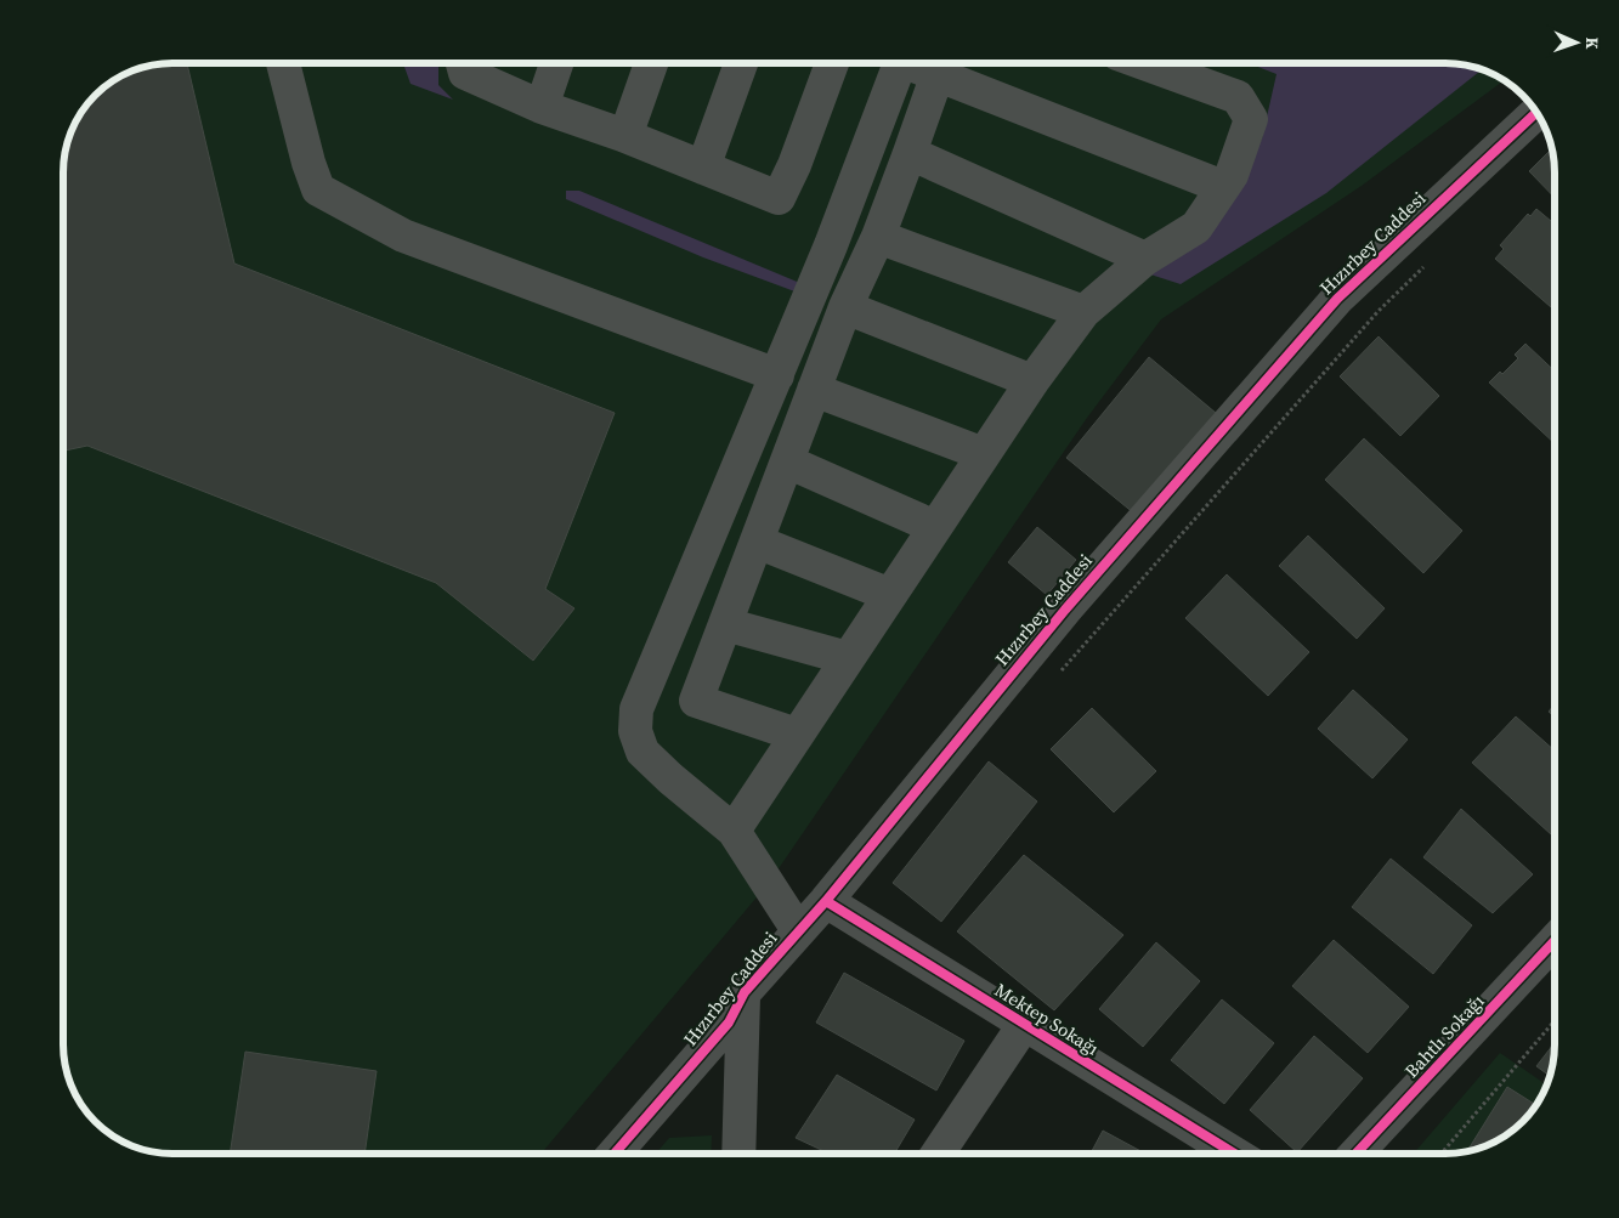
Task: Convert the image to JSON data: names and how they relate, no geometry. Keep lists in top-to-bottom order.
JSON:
{
  "streets": {
    "street": ["Hızırbey Caddesi", "Mektep Sokağı", "Bahtlı Sokağı"]
  },
  "crossings": [
    ["Hızırbey Caddesi", "Mektep Sokağı"]
  ],
  "north": "right"
}
